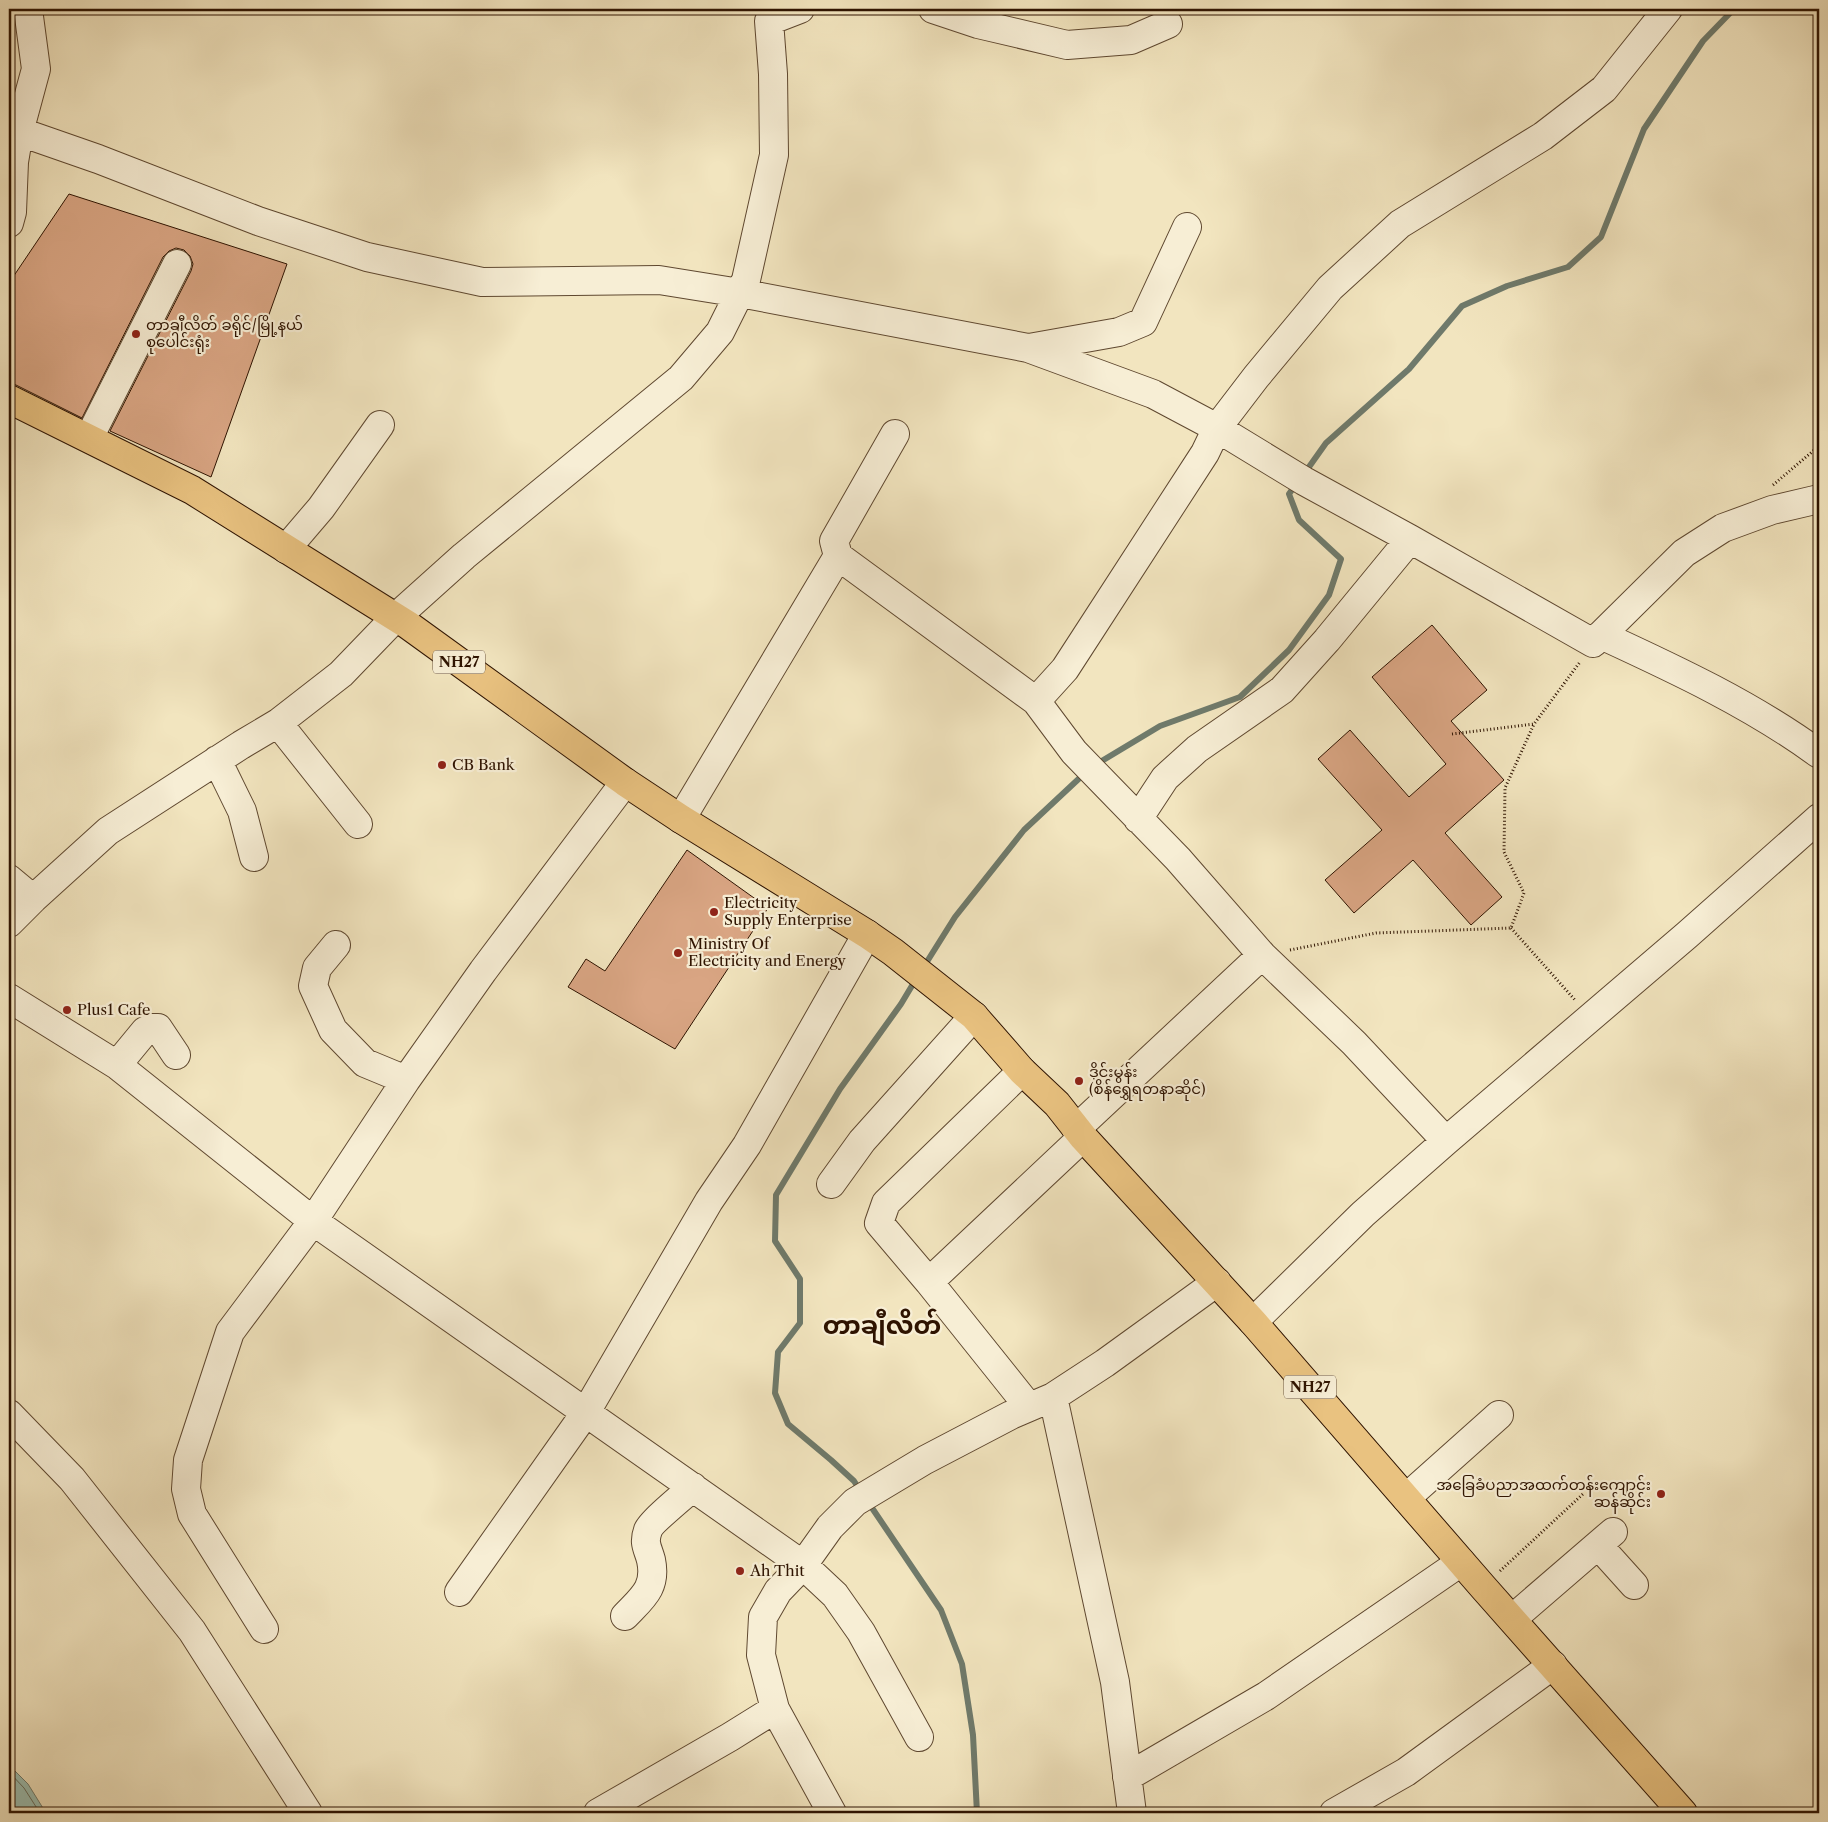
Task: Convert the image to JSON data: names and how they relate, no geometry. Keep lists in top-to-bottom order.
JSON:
{
  "streets": {
    "main road": ["NH27"]
  },
  "districts": ["တာချီလိတ်"],
  "places": [
    "တာချီလိတ် ခရိုင်/မြို့နယ် စုပေါင်းရုံး",
    "CB Bank",
    "Electricity Supply Enterprise",
    "Ministry Of Electricity and Energy",
    "Plus1 Cafe",
    "ဒိုင်းမွန်း (စိန်ရွှေရတနာဆိုင်)",
    "အခြေခံပညာအထက်တန်းကျောင်း ဆန်ဆိုင်း",
    "Ah Thit"
  ]
}
